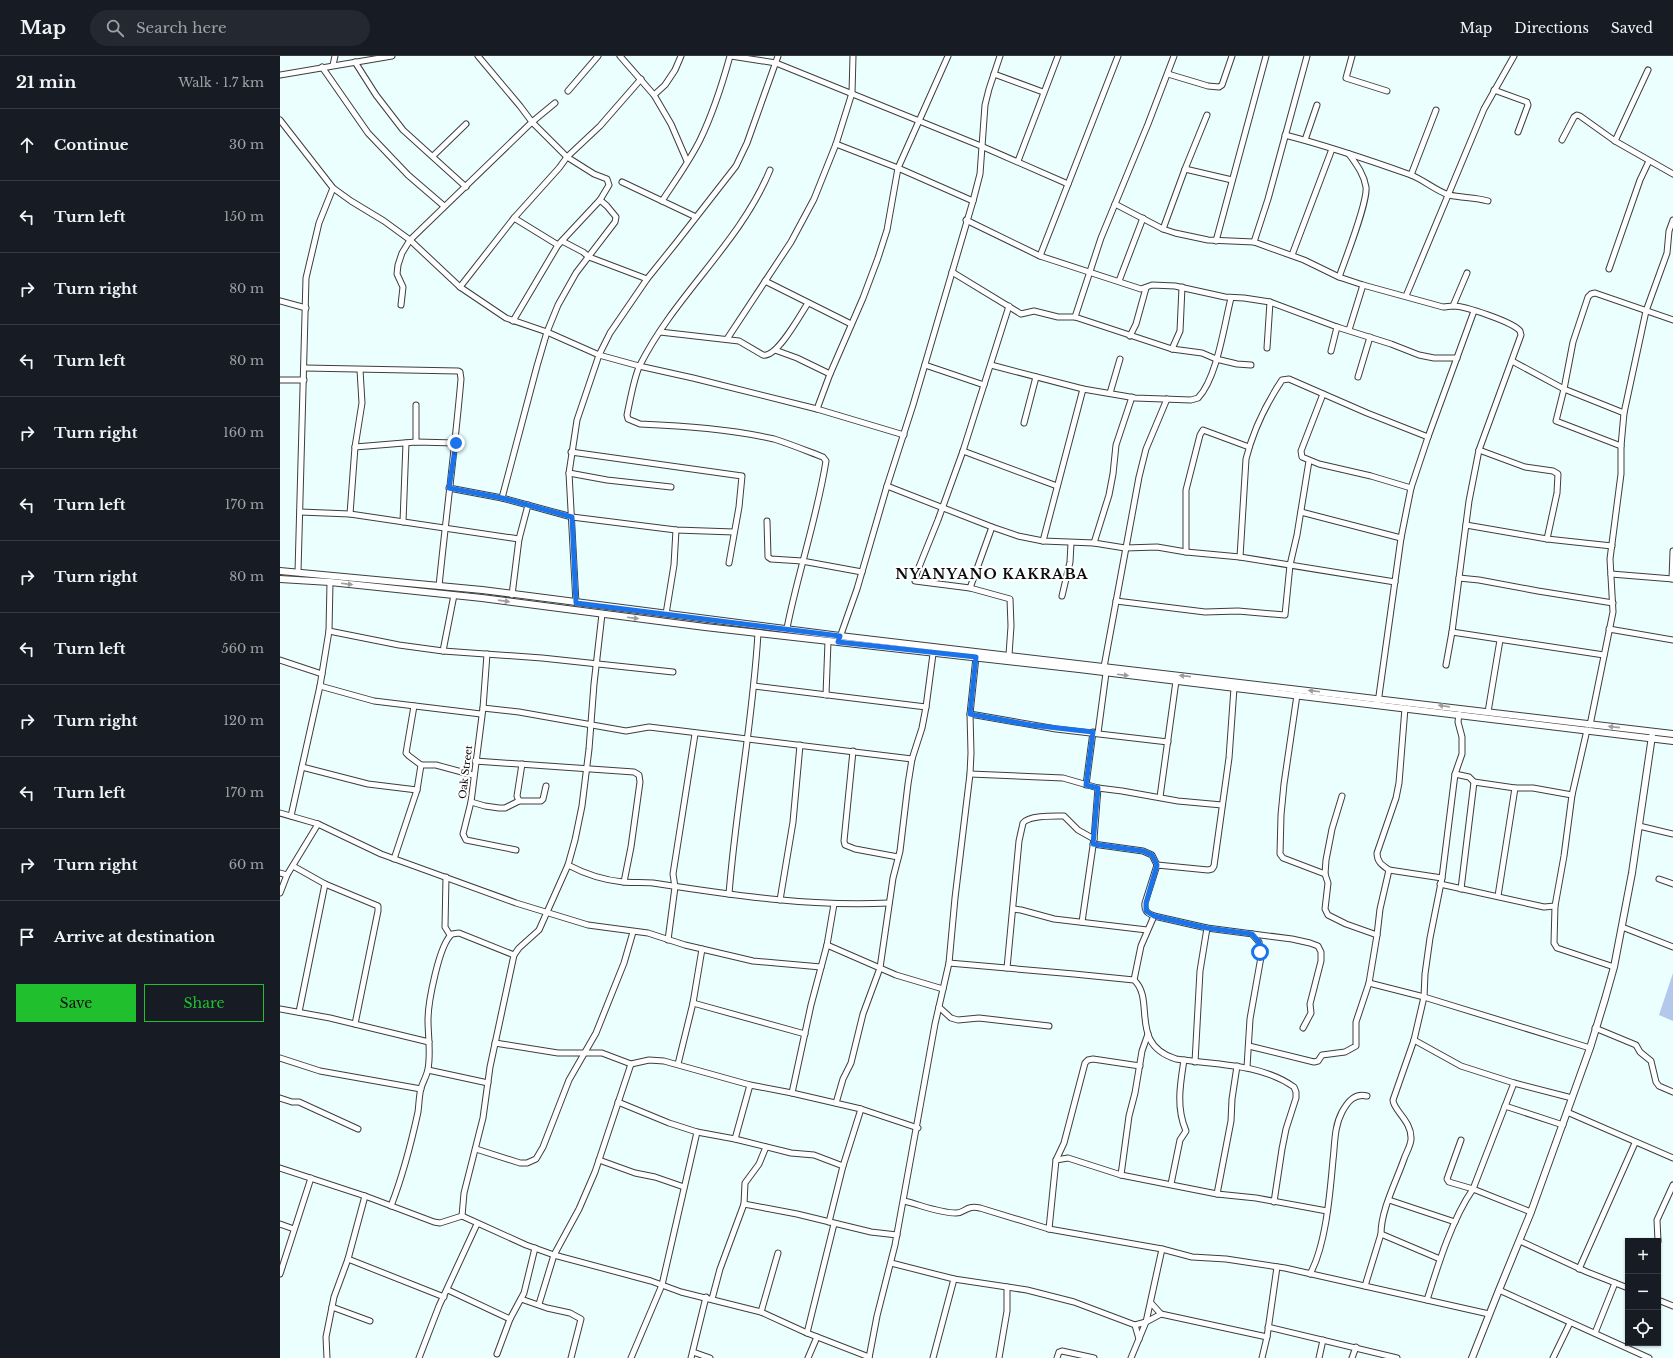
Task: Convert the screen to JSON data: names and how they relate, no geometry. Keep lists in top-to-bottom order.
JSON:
{
  "streets": {
    "street": ["Oak Street"]
  },
  "districts": ["NYANYANO KAKRABA"],
  "page": {
    "header": "Map",
    "search": "Search here",
    "nav": ["Map", "Directions", "Saved"],
    "heading": ["21 min", "Walk · 1.7 km"],
    "list": [
      ["Continue", "30 m"],
      ["Turn left", "150 m"],
      ["Turn right", "80 m"],
      ["Turn left", "80 m"],
      ["Turn right", "160 m"],
      ["Turn left", "170 m"],
      ["Turn right", "80 m"],
      ["Turn left", "560 m"],
      ["Turn right", "120 m"],
      ["Turn left", "170 m"],
      ["Turn right", "60 m"],
      "Arrive at destination"
    ],
    "buttons": ["Save", "Share"],
    "map_buttons": ["+", "−"]
  }
}
